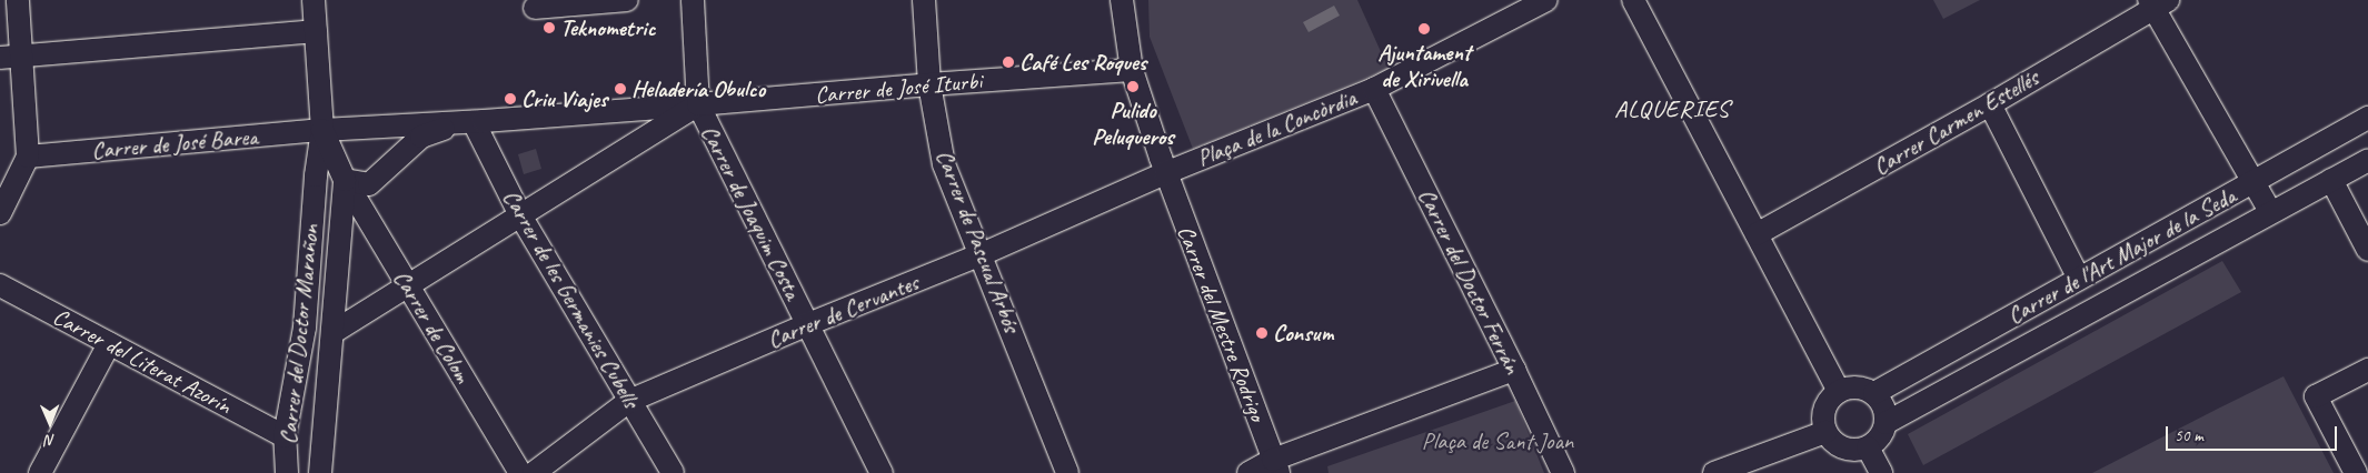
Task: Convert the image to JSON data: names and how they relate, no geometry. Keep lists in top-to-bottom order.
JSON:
{
  "streets": {
    "street": [
      "Carrer de José Iturbi",
      "Carrer Carmen Estellés",
      "Plaça de la Concòrdia",
      "Carrer de José Barea",
      "Carrer de Joaquim Costa",
      "Carrer de Pascual Arbós",
      "Carrer de l'Art Major de la Seda",
      "Carrer del Doctor Ferrán",
      "Carrer de les Germanies Cubells",
      "Carrer de Cervantes",
      "Carrer del Mestre Rodrigo",
      "Carrer de Colom",
      "Carrer del Doctor Marañon",
      "Carrer del Literat Azorín"
    ]
  },
  "crossings": [
    ["Carrer de José Iturbi", "Plaça de la Concòrdia"],
    ["Carrer de José Iturbi", "Carrer de Joaquim Costa"],
    ["Carrer de José Iturbi", "Carrer de Pascual Arbós"],
    ["Carrer de José Iturbi", "Carrer de les Germanies Cubells"],
    ["Carrer de José Iturbi", "Carrer de Colom"],
    ["Carrer de José Iturbi", "Carrer del Doctor Marañon"],
    ["Plaça de la Concòrdia", "Carrer del Doctor Ferrán"],
    ["Plaça de la Concòrdia", "Carrer de Cervantes"],
    ["Plaça de la Concòrdia", "Carrer del Mestre Rodrigo"],
    ["Carrer de José Barea", "Carrer del Doctor Marañon"],
    ["Carrer de Joaquim Costa", "Carrer de Cervantes"],
    ["Carrer de Pascual Arbós", "Carrer de Cervantes"],
    ["Carrer de les Germanies Cubells", "Carrer de Cervantes"],
    ["Carrer de Cervantes", "Carrer del Mestre Rodrigo"],
    ["Carrer de Colom", "Carrer del Doctor Marañon"],
    ["Carrer del Doctor Marañon", "Carrer del Literat Azorín"]
  ],
  "districts": ["ALQUERIES"],
  "parks": ["Plaça de Sant Joan"],
  "places": [
    "Teknometric",
    "Ajuntament de Xirivella",
    "Café Les Roques",
    "Pulido Peluqueros",
    "Heladería Obulco",
    "Criu Viajes",
    "Consum"
  ],
  "scale_bar": "50 m",
  "north": "bottom"
}
